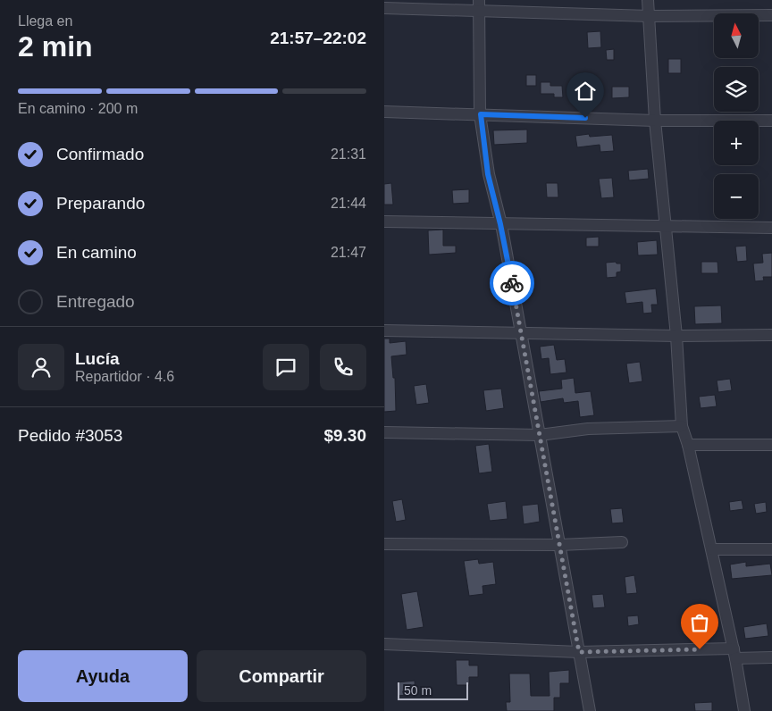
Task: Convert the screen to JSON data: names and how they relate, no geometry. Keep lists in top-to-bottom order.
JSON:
{
  "scale_bar": "50 m",
  "north": "top",
  "page": {
    "heading": ["2 min", "Llega en", "21:57–22:02"],
    "panel": [
      "Lucía",
      "Repartidor · 4.6",
      "Pedido #3053",
      "$9.30"
    ],
    "map_buttons": ["+", "−"],
    "bar": "En camino · 200 m",
    "list": [
      ["Confirmado", "21:31"],
      ["Preparando", "21:44"],
      ["En camino", "21:47"],
      "Entregado"
    ],
    "buttons": ["Ayuda", "Compartir"],
    "scale": "50 m"
  }
}
